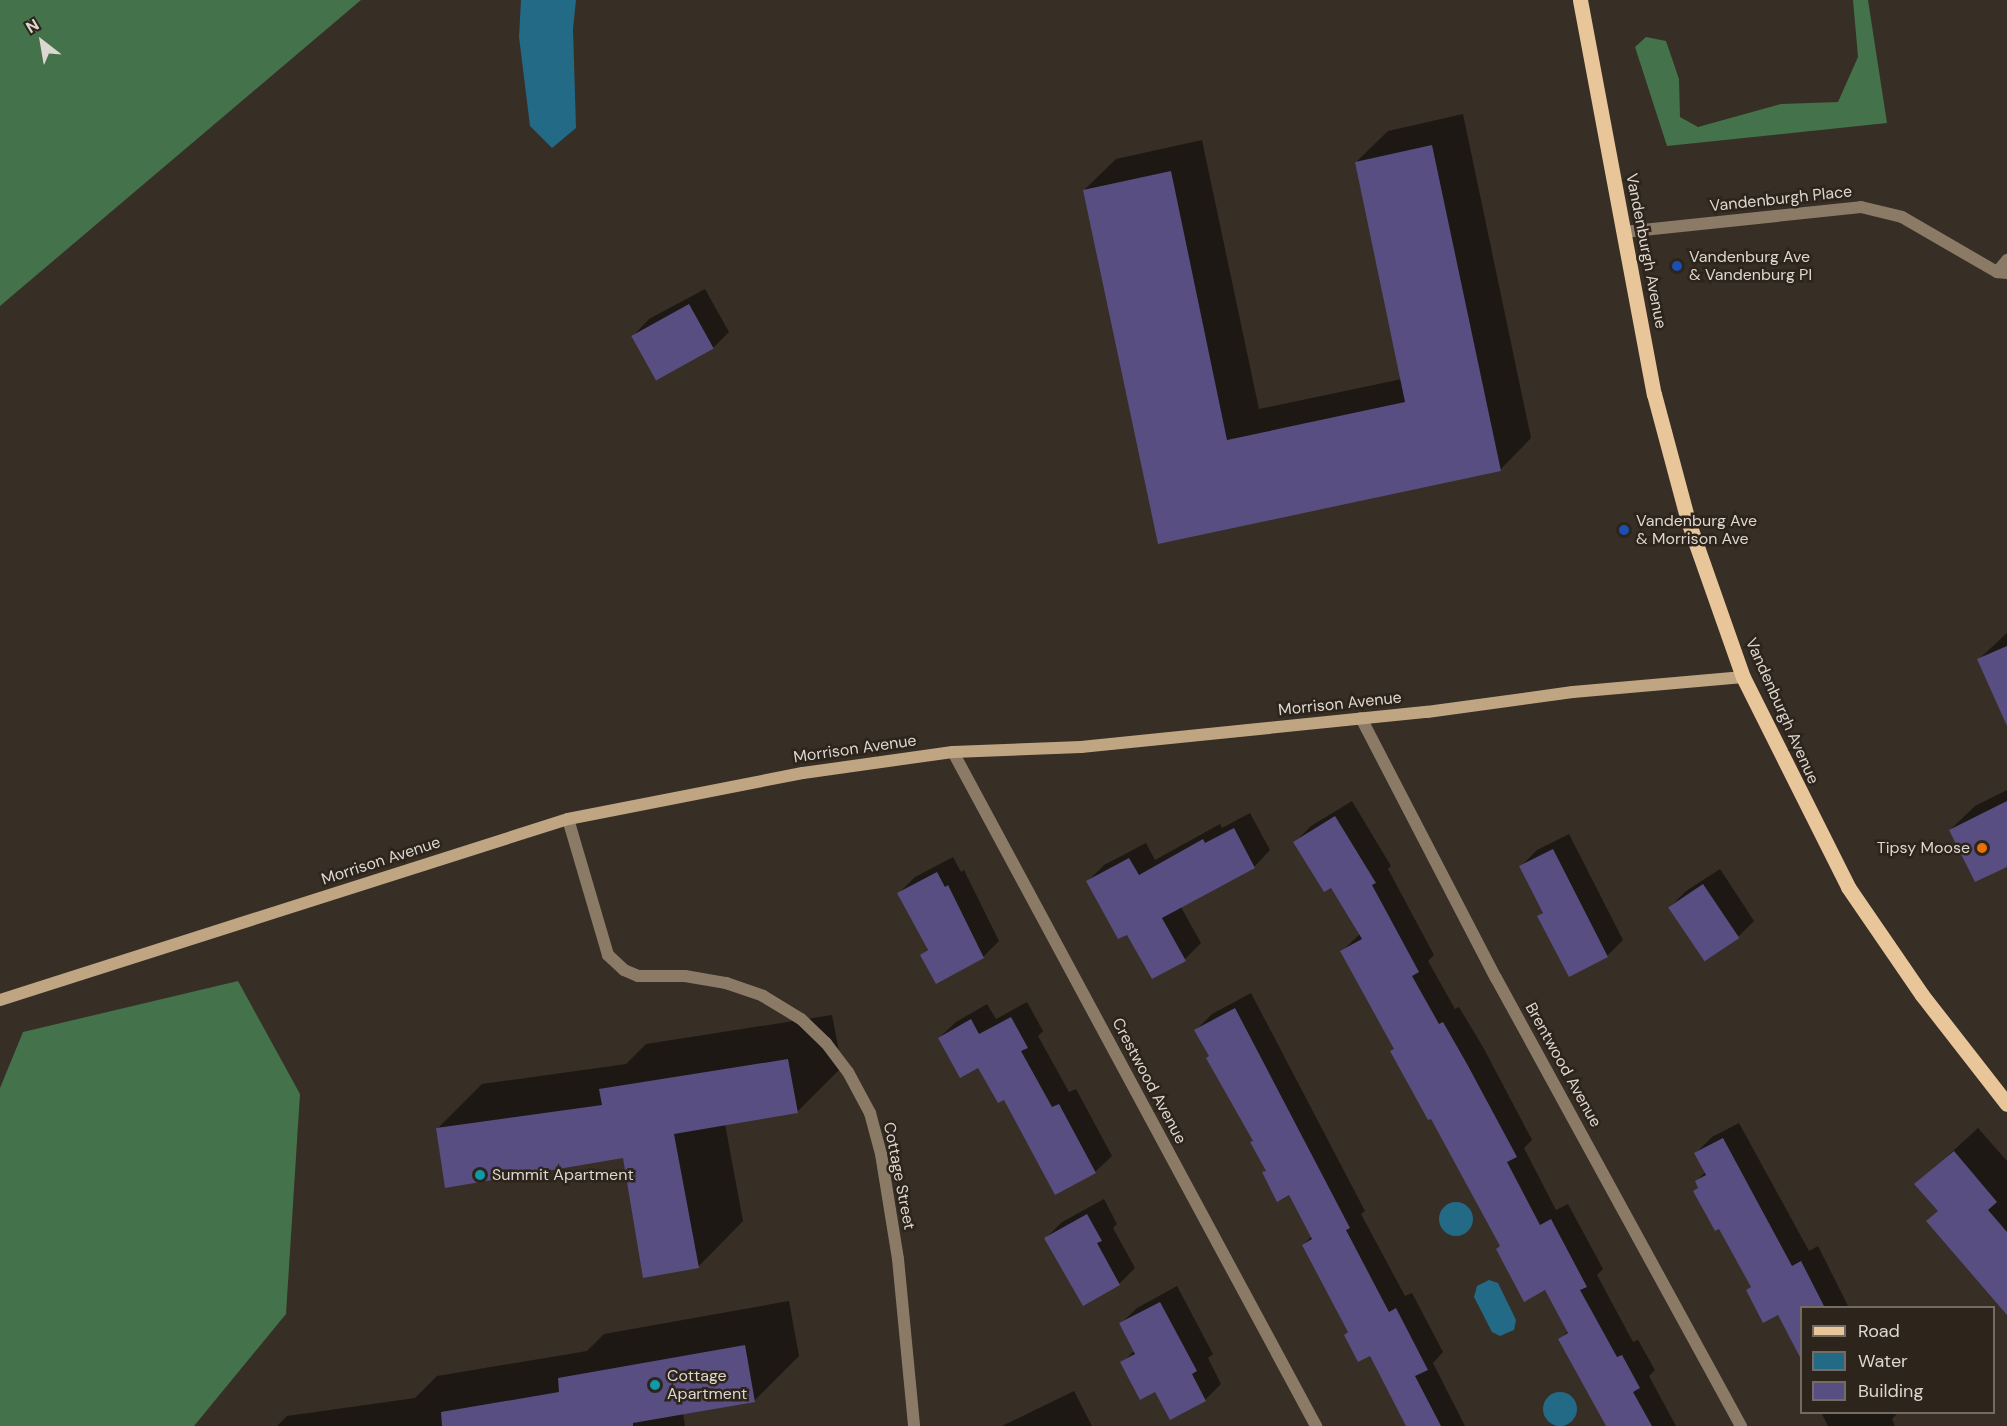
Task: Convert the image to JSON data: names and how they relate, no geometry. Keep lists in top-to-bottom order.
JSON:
{
  "streets": {
    "main road": ["Vandenburgh Avenue"],
    "street": [
      "Vandenburgh Place",
      "Morrison Avenue",
      "Brentwood Avenue",
      "Crestwood Avenue",
      "Cottage Street"
    ]
  },
  "crossings": [
    ["Vandenburgh Place", "Vandenburgh Avenue"],
    ["Vandenburgh Avenue", "Morrison Avenue"],
    ["Morrison Avenue", "Brentwood Avenue"],
    ["Morrison Avenue", "Crestwood Avenue"],
    ["Morrison Avenue", "Cottage Street"]
  ],
  "places": [
    "Vandenburg Ave & Vandenburg Pl",
    "Vandenburg Ave & Morrison Ave",
    "Tipsy Moose",
    "Summit Apartment",
    "Cottage Apartment"
  ],
  "legend": ["Road", "Water", "Building"],
  "north": "top left"
}
